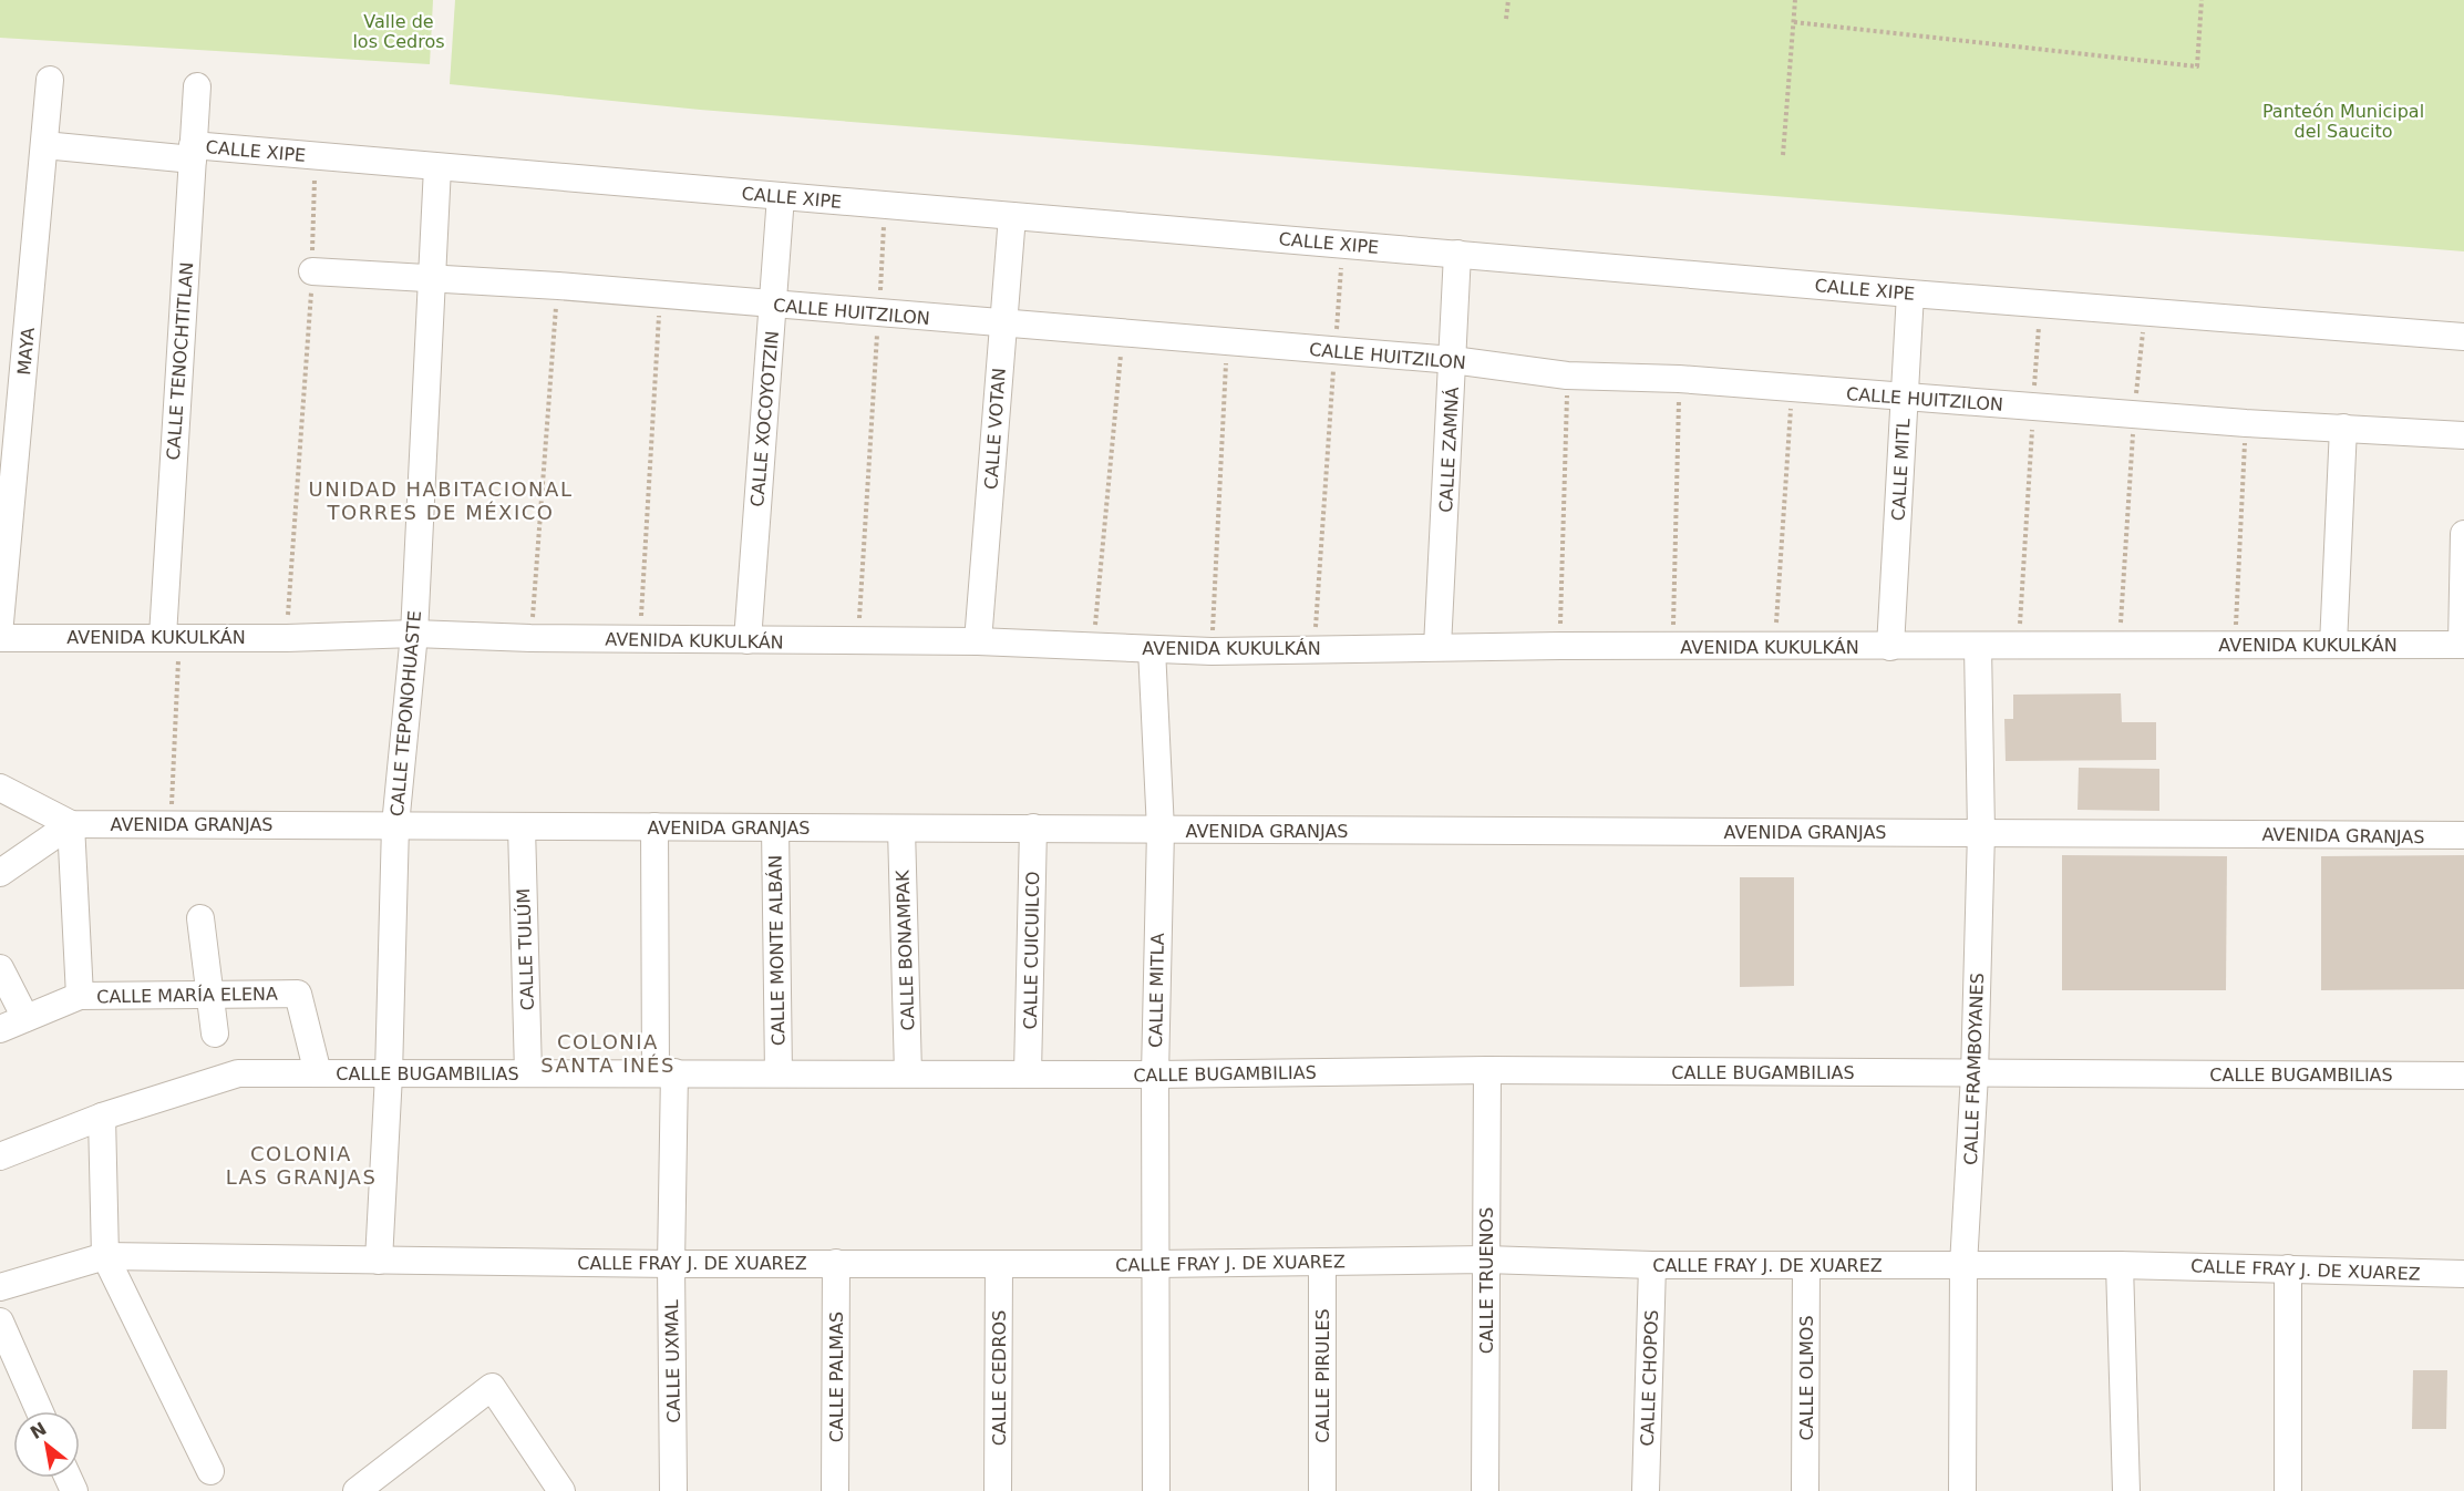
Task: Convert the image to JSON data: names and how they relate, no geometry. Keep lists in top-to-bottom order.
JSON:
{
  "streets": {
    "street": [
      "CALLE XIPE",
      "CALLE HUITZILON",
      "MAYA",
      "CALLE TENOCHTITLAN",
      "CALLE XOCOYOTZIN",
      "CALLE VOTAN",
      "CALLE ZAMNÁ",
      "CALLE MITL",
      "AVENIDA KUKULKÁN",
      "CALLE TEPONOHUASTE",
      "AVENIDA GRANJAS",
      "CALLE TULÚM",
      "CALLE MONTE ALBÁN",
      "CALLE BONAMPAK",
      "CALLE CUICUILCO",
      "CALLE MITLA",
      "CALLE MARÍA ELENA",
      "CALLE FRAMBOYANES",
      "CALLE BUGAMBILIAS",
      "CALLE FRAY J. DE XUAREZ",
      "CALLE TRUENOS",
      "CALLE UXMAL",
      "CALLE PIRULES",
      "CALLE PALMAS",
      "CALLE CEDROS",
      "CALLE CHOPOS",
      "CALLE OLMOS"
    ]
  },
  "crossings": [
    ["CALLE XIPE", "MAYA"],
    ["CALLE XIPE", "CALLE TENOCHTITLAN"],
    ["CALLE XIPE", "CALLE XOCOYOTZIN"],
    ["CALLE XIPE", "CALLE VOTAN"],
    ["CALLE XIPE", "CALLE ZAMNÁ"],
    ["CALLE XIPE", "CALLE MITL"],
    ["CALLE XIPE", "CALLE TEPONOHUASTE"],
    ["CALLE HUITZILON", "CALLE XOCOYOTZIN"],
    ["CALLE HUITZILON", "CALLE VOTAN"],
    ["CALLE HUITZILON", "CALLE ZAMNÁ"],
    ["CALLE HUITZILON", "CALLE MITL"],
    ["CALLE HUITZILON", "CALLE TEPONOHUASTE"],
    ["CALLE TENOCHTITLAN", "AVENIDA KUKULKÁN"],
    ["CALLE XOCOYOTZIN", "AVENIDA KUKULKÁN"],
    ["CALLE VOTAN", "AVENIDA KUKULKÁN"],
    ["CALLE ZAMNÁ", "AVENIDA KUKULKÁN"],
    ["CALLE MITL", "AVENIDA KUKULKÁN"],
    ["AVENIDA KUKULKÁN", "CALLE TEPONOHUASTE"],
    ["AVENIDA KUKULKÁN", "CALLE MITLA"],
    ["AVENIDA KUKULKÁN", "CALLE FRAMBOYANES"],
    ["CALLE TEPONOHUASTE", "AVENIDA GRANJAS"],
    ["CALLE TEPONOHUASTE", "CALLE BUGAMBILIAS"],
    ["CALLE TEPONOHUASTE", "CALLE FRAY J. DE XUAREZ"],
    ["AVENIDA GRANJAS", "CALLE TULÚM"],
    ["AVENIDA GRANJAS", "CALLE MONTE ALBÁN"],
    ["AVENIDA GRANJAS", "CALLE BONAMPAK"],
    ["AVENIDA GRANJAS", "CALLE CUICUILCO"],
    ["AVENIDA GRANJAS", "CALLE MITLA"],
    ["AVENIDA GRANJAS", "CALLE FRAMBOYANES"],
    ["AVENIDA GRANJAS", "CALLE UXMAL"],
    ["CALLE TULÚM", "CALLE BUGAMBILIAS"],
    ["CALLE MONTE ALBÁN", "CALLE BUGAMBILIAS"],
    ["CALLE BONAMPAK", "CALLE BUGAMBILIAS"],
    ["CALLE CUICUILCO", "CALLE BUGAMBILIAS"],
    ["CALLE MITLA", "CALLE BUGAMBILIAS"],
    ["CALLE MITLA", "CALLE FRAY J. DE XUAREZ"],
    ["CALLE MARÍA ELENA", "CALLE BUGAMBILIAS"],
    ["CALLE FRAMBOYANES", "CALLE BUGAMBILIAS"],
    ["CALLE FRAMBOYANES", "CALLE FRAY J. DE XUAREZ"],
    ["CALLE BUGAMBILIAS", "CALLE TRUENOS"],
    ["CALLE BUGAMBILIAS", "CALLE UXMAL"],
    ["CALLE FRAY J. DE XUAREZ", "CALLE TRUENOS"],
    ["CALLE FRAY J. DE XUAREZ", "CALLE UXMAL"],
    ["CALLE FRAY J. DE XUAREZ", "CALLE PIRULES"],
    ["CALLE FRAY J. DE XUAREZ", "CALLE PALMAS"],
    ["CALLE FRAY J. DE XUAREZ", "CALLE CEDROS"],
    ["CALLE FRAY J. DE XUAREZ", "CALLE CHOPOS"],
    ["CALLE FRAY J. DE XUAREZ", "CALLE OLMOS"]
  ],
  "districts": ["UNIDAD HABITACIONAL TORRES DE MÉXICO", "COLONIA SANTA INÉS", "COLONIA LAS GRANJAS"],
  "parks": ["Valle de los Cedros", "Panteón Municipal del Saucito"],
  "north": "top left"
}
